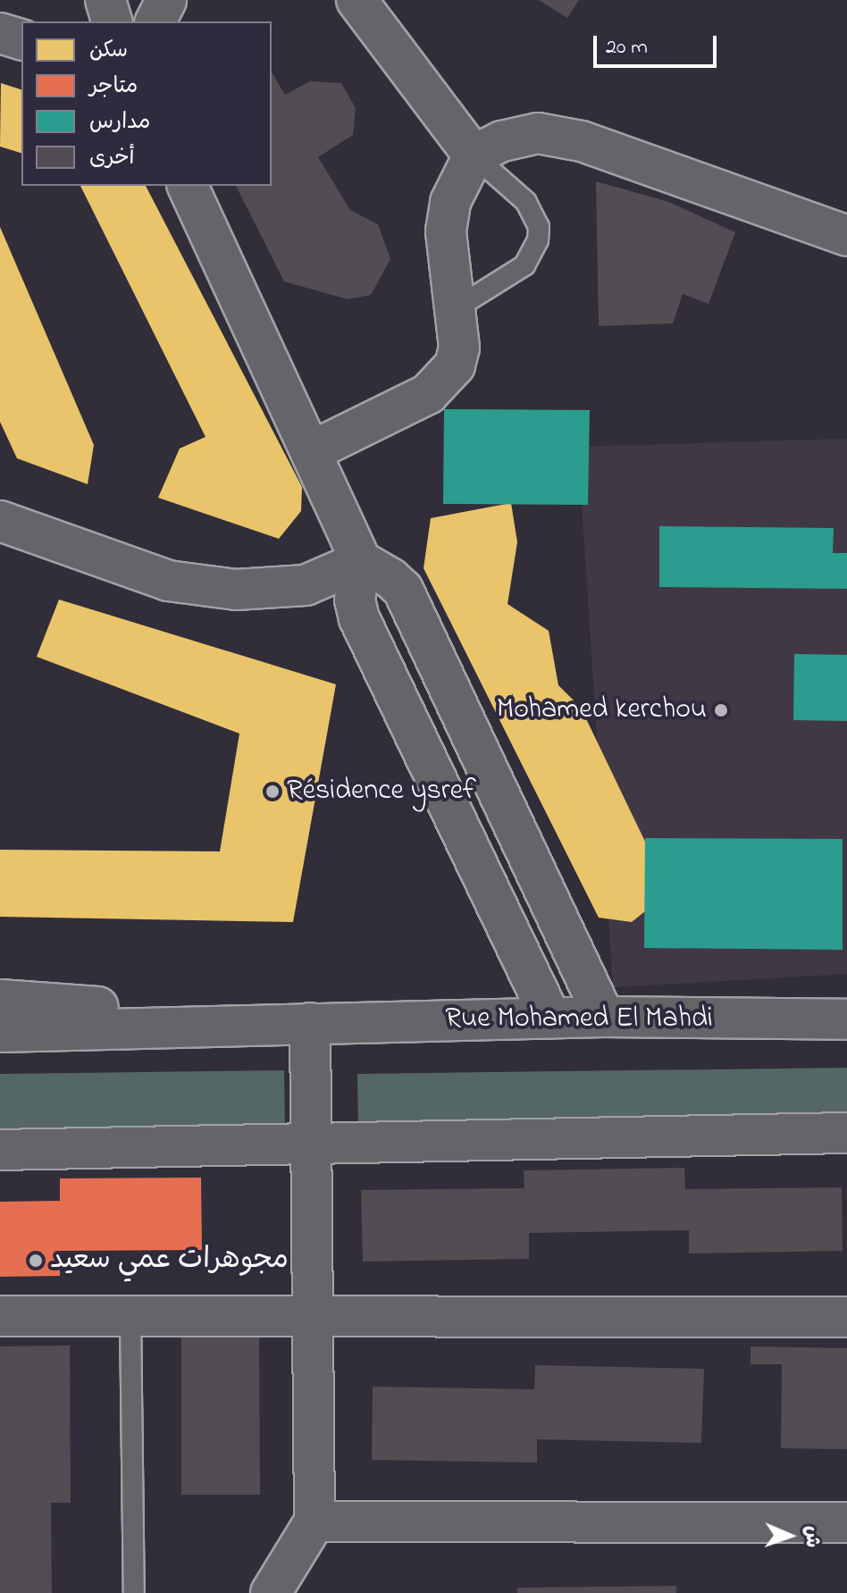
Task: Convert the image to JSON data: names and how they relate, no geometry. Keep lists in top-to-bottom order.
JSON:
{
  "streets": {
    "street": ["Rue Mohamed El Mahdi"]
  },
  "places": ["Mohamed kerchou", "Résidence ysref", "مجوهرات عمي سعيد"],
  "legend": [
    "سكن",
    "متاجر",
    "مدارس",
    "أخرى"
  ],
  "scale_bar": "20 m",
  "north": "right"
}
